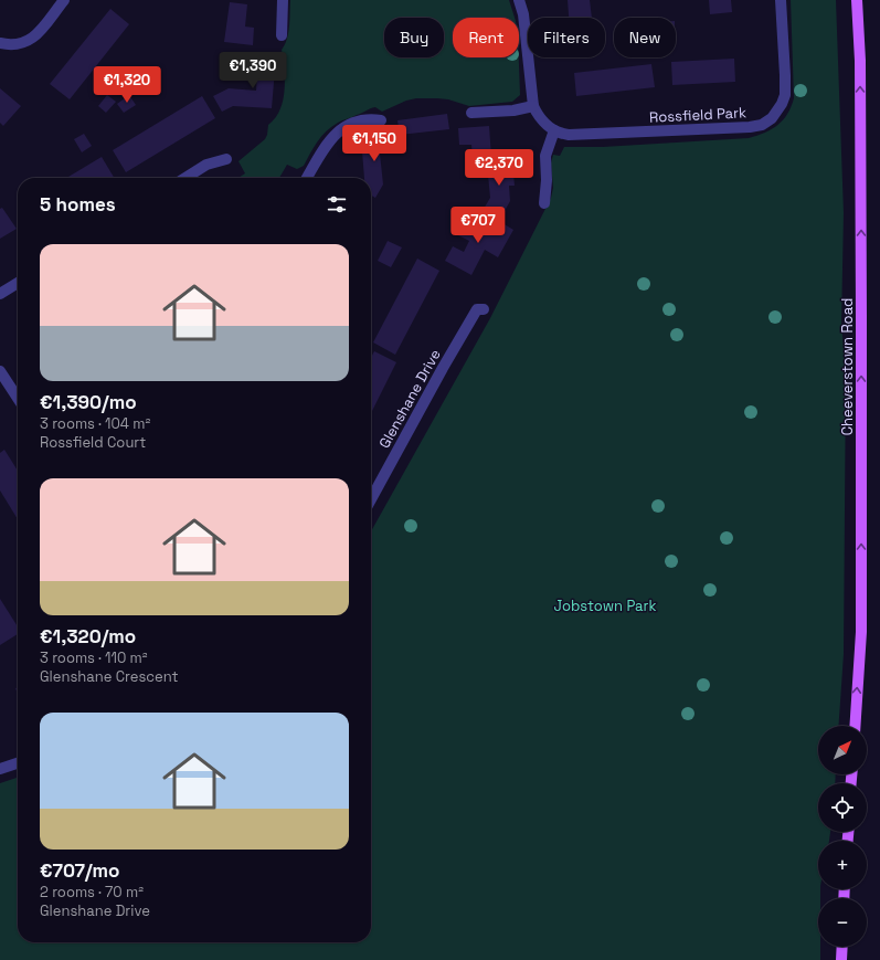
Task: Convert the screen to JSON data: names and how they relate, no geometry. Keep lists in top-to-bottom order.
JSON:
{
  "streets": {
    "main road": ["Cheeverstown Road"],
    "street": ["Rossfield Park", "Glenshane Drive"]
  },
  "one_way": ["Cheeverstown Road"],
  "parks": ["Jobstown Park"],
  "north": "top right",
  "page": {
    "chip": [
      "Buy",
      "Rent",
      "Filters",
      "New"
    ],
    "price": [
      "€1,390",
      "€1,320",
      "€1,150",
      "€2,370",
      "€707"
    ],
    "heading": "5 homes",
    "list": [
      {
        "name": "€1,390/mo",
        "note": "3 rooms · 104 m² · Rossfield Court"
      },
      {
        "name": "€1,320/mo",
        "note": "3 rooms · 110 m² · Glenshane Crescent"
      },
      {
        "name": "€707/mo",
        "note": "2 rooms · 70 m² · Glenshane Drive"
      }
    ],
    "map_buttons": ["+", "−"]
  }
}
